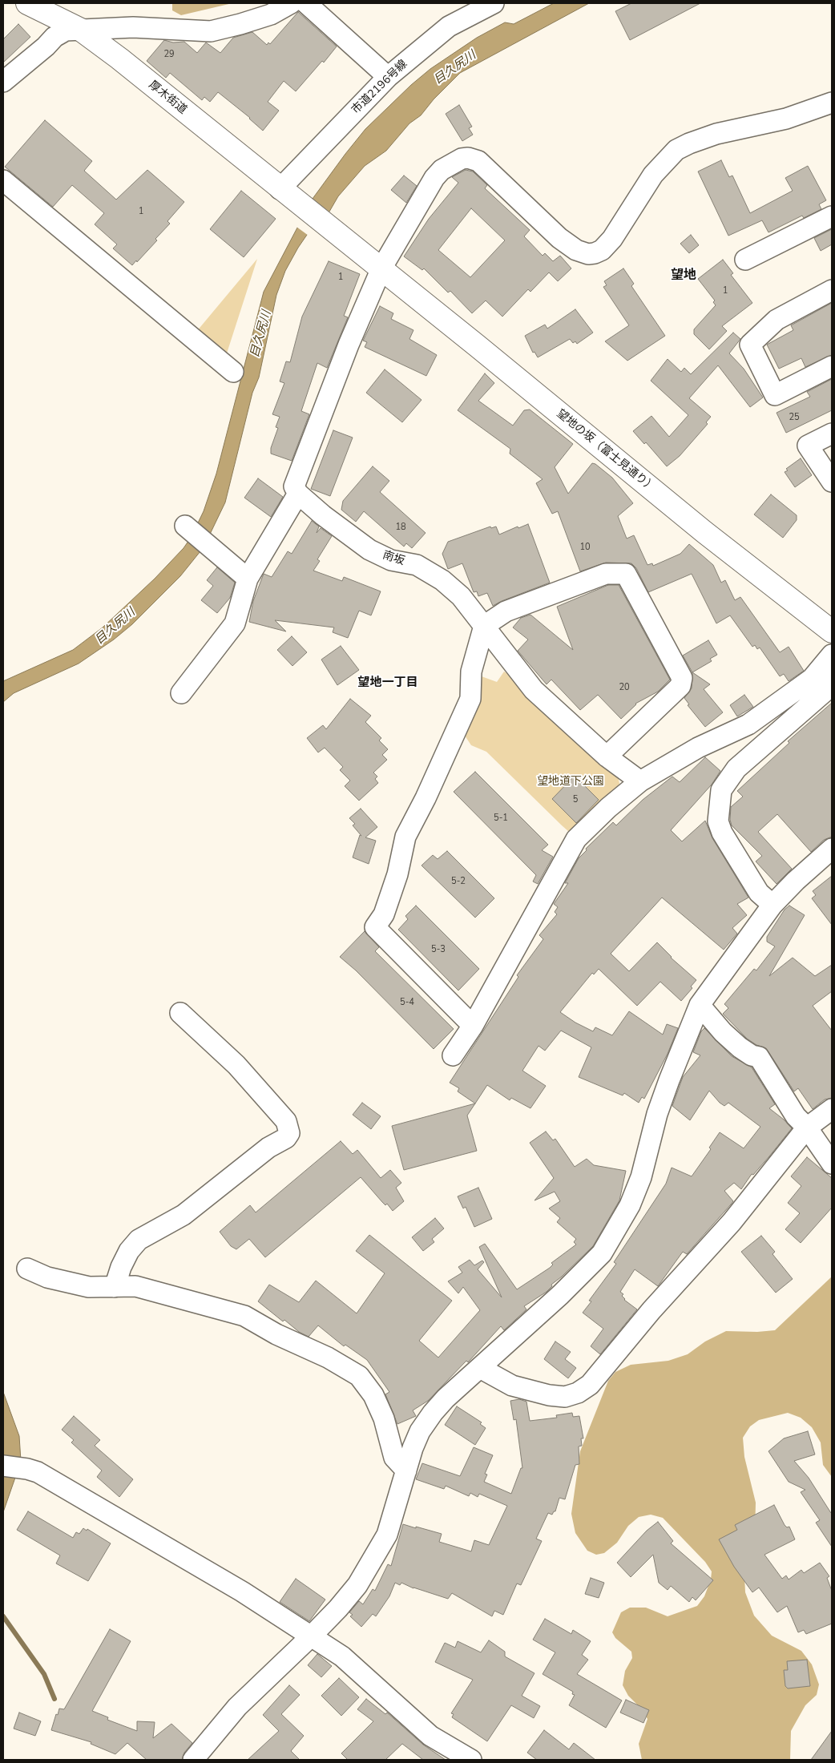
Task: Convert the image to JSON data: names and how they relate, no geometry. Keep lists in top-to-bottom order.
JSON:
{
  "streets": {
    "main road": ["厚木街道", "望地の坂（富士見通り）"],
    "street": ["市道2196号線", "南坂"]
  },
  "crossings": [
    ["市道2196号線", "厚木街道"],
    ["厚木街道", "望地の坂（富士見通り）"]
  ],
  "districts": ["望地", "望地一丁目"],
  "water": ["目久尻川"],
  "parks": ["望地道下公園"],
  "house_numbers": [
    "29",
    "1",
    "1",
    "1",
    "25",
    "18",
    "10",
    "20",
    "5",
    "5-1",
    "5-2",
    "5-3",
    "5-4"
  ]
}
